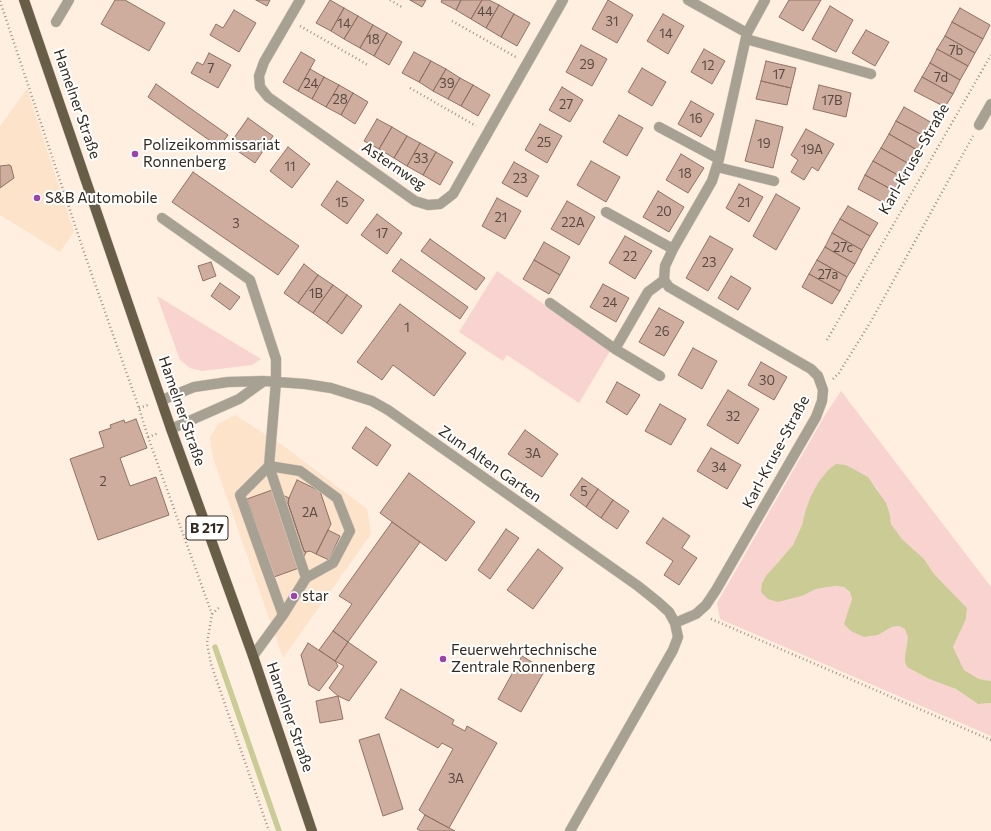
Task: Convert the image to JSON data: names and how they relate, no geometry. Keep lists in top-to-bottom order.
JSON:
{
  "streets": {
    "main road": ["Hamelner Straße", "B 217"],
    "street": ["Karl-Kruse-Straße", "Asternweg", "Zum Alten Garten"]
  },
  "crossings": [
    ["Hamelner Straße", "Zum Alten Garten"],
    ["Karl-Kruse-Straße", "Zum Alten Garten"]
  ],
  "places": [
    "Polizeikommissariat Ronnenberg",
    "S&B Automobile",
    "star",
    "Feuerwehrtechnische Zentrale Ronnenberg"
  ],
  "house_numbers": [
    "44",
    "31",
    "14",
    "14",
    "18",
    "7b",
    "29",
    "12",
    "7",
    "17",
    "7d",
    "24",
    "39",
    "28",
    "17B",
    "27",
    "16",
    "25",
    "19",
    "19A",
    "33",
    "11",
    "18",
    "23",
    "15",
    "21",
    "20",
    "21",
    "22A",
    "3",
    "17",
    "27c",
    "22",
    "23",
    "27a",
    "1B",
    "24",
    "1",
    "26",
    "30",
    "32",
    "3A",
    "34",
    "2",
    "5",
    "2A",
    "3A"
  ]
}
